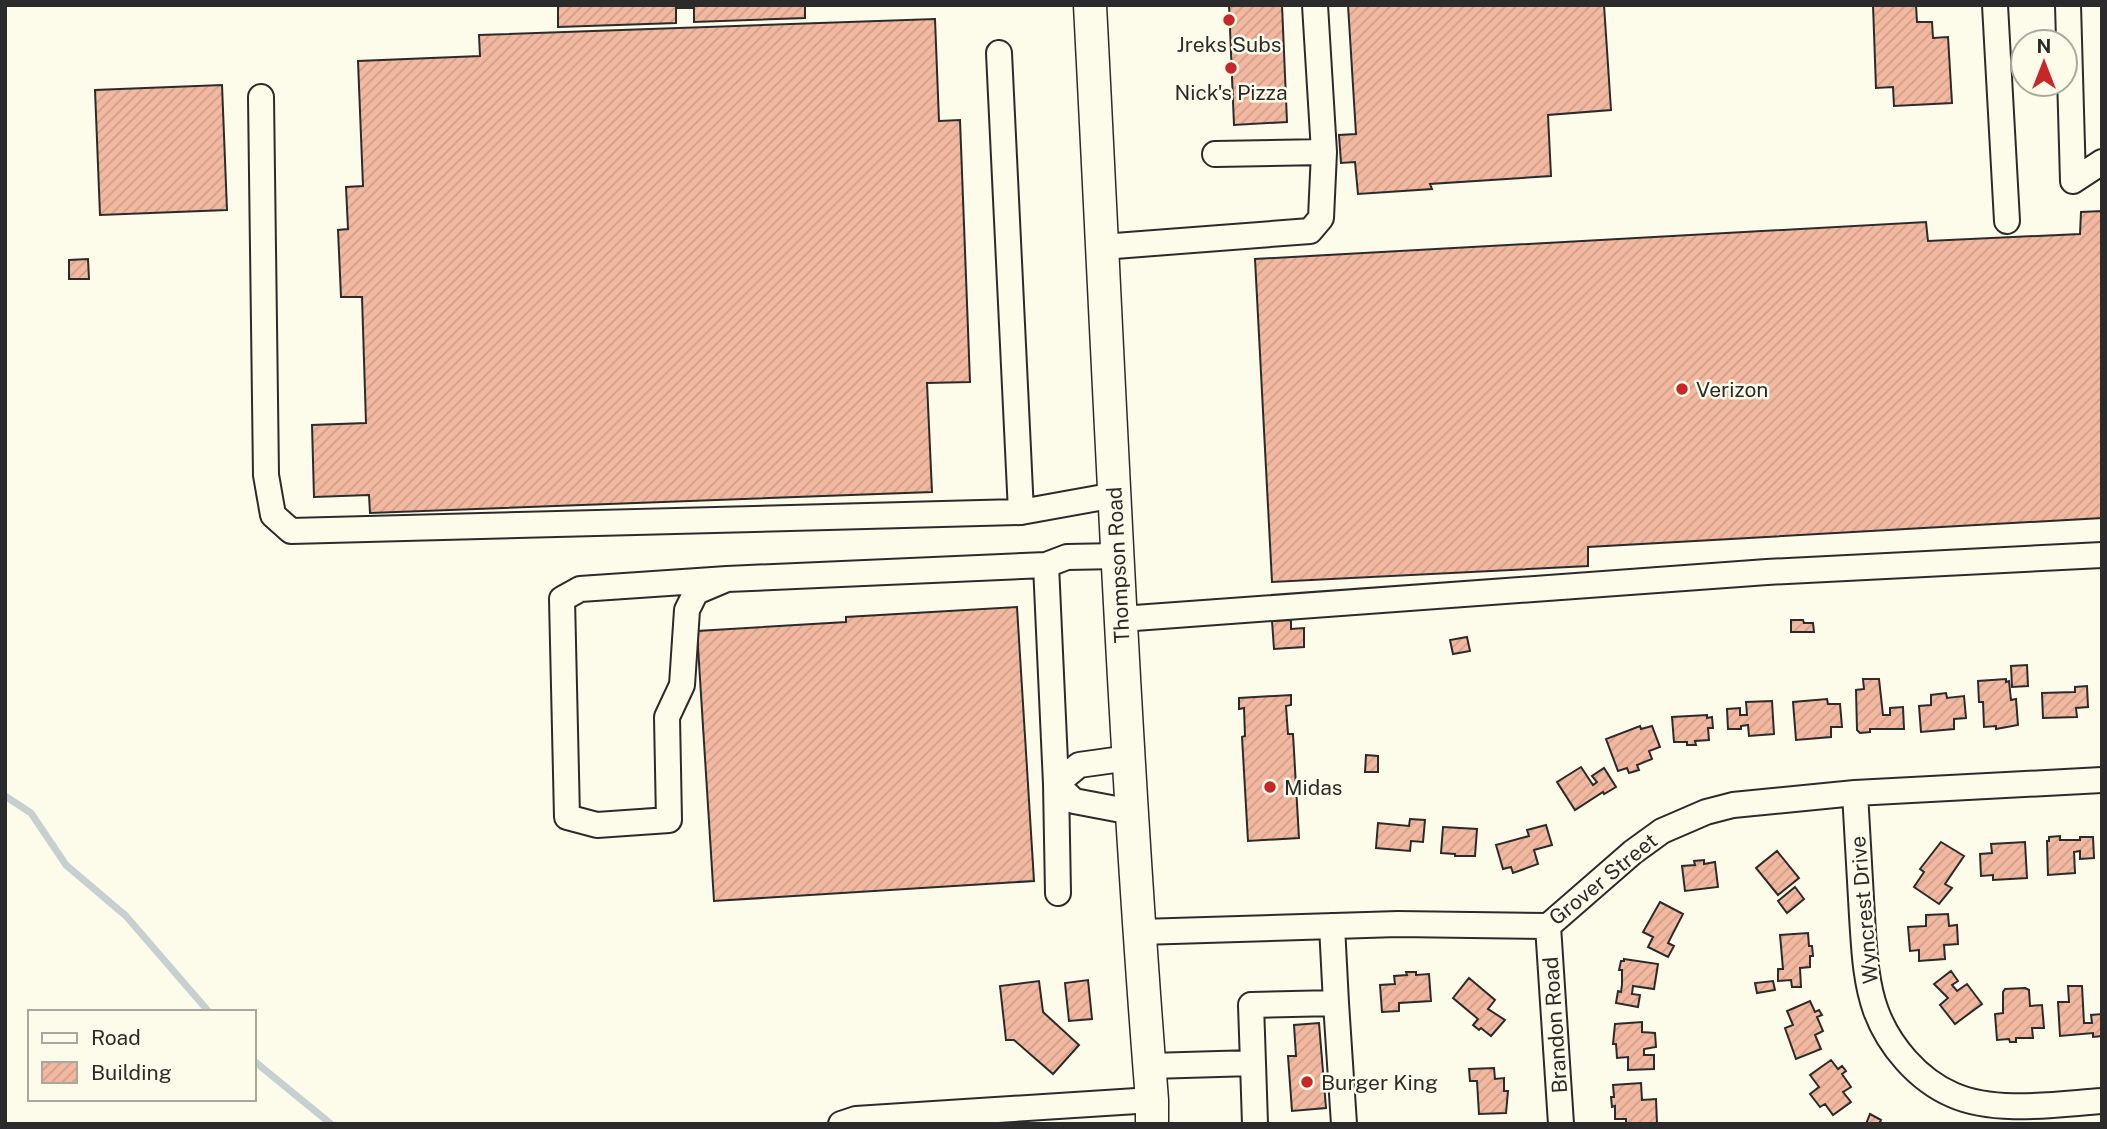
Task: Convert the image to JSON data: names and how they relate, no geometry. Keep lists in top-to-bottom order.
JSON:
{
  "streets": {
    "main road": ["Thompson Road"],
    "street": ["Grover Street", "Wyncrest Drive", "Brandon Road"]
  },
  "crossings": [
    ["Thompson Road", "Grover Street"],
    ["Grover Street", "Wyncrest Drive"],
    ["Grover Street", "Brandon Road"]
  ],
  "places": [
    "Jreks Subs",
    "Nick's Pizza",
    "Verizon",
    "Midas",
    "Burger King"
  ],
  "legend": ["Road", "Building"],
  "north": "top"
}
